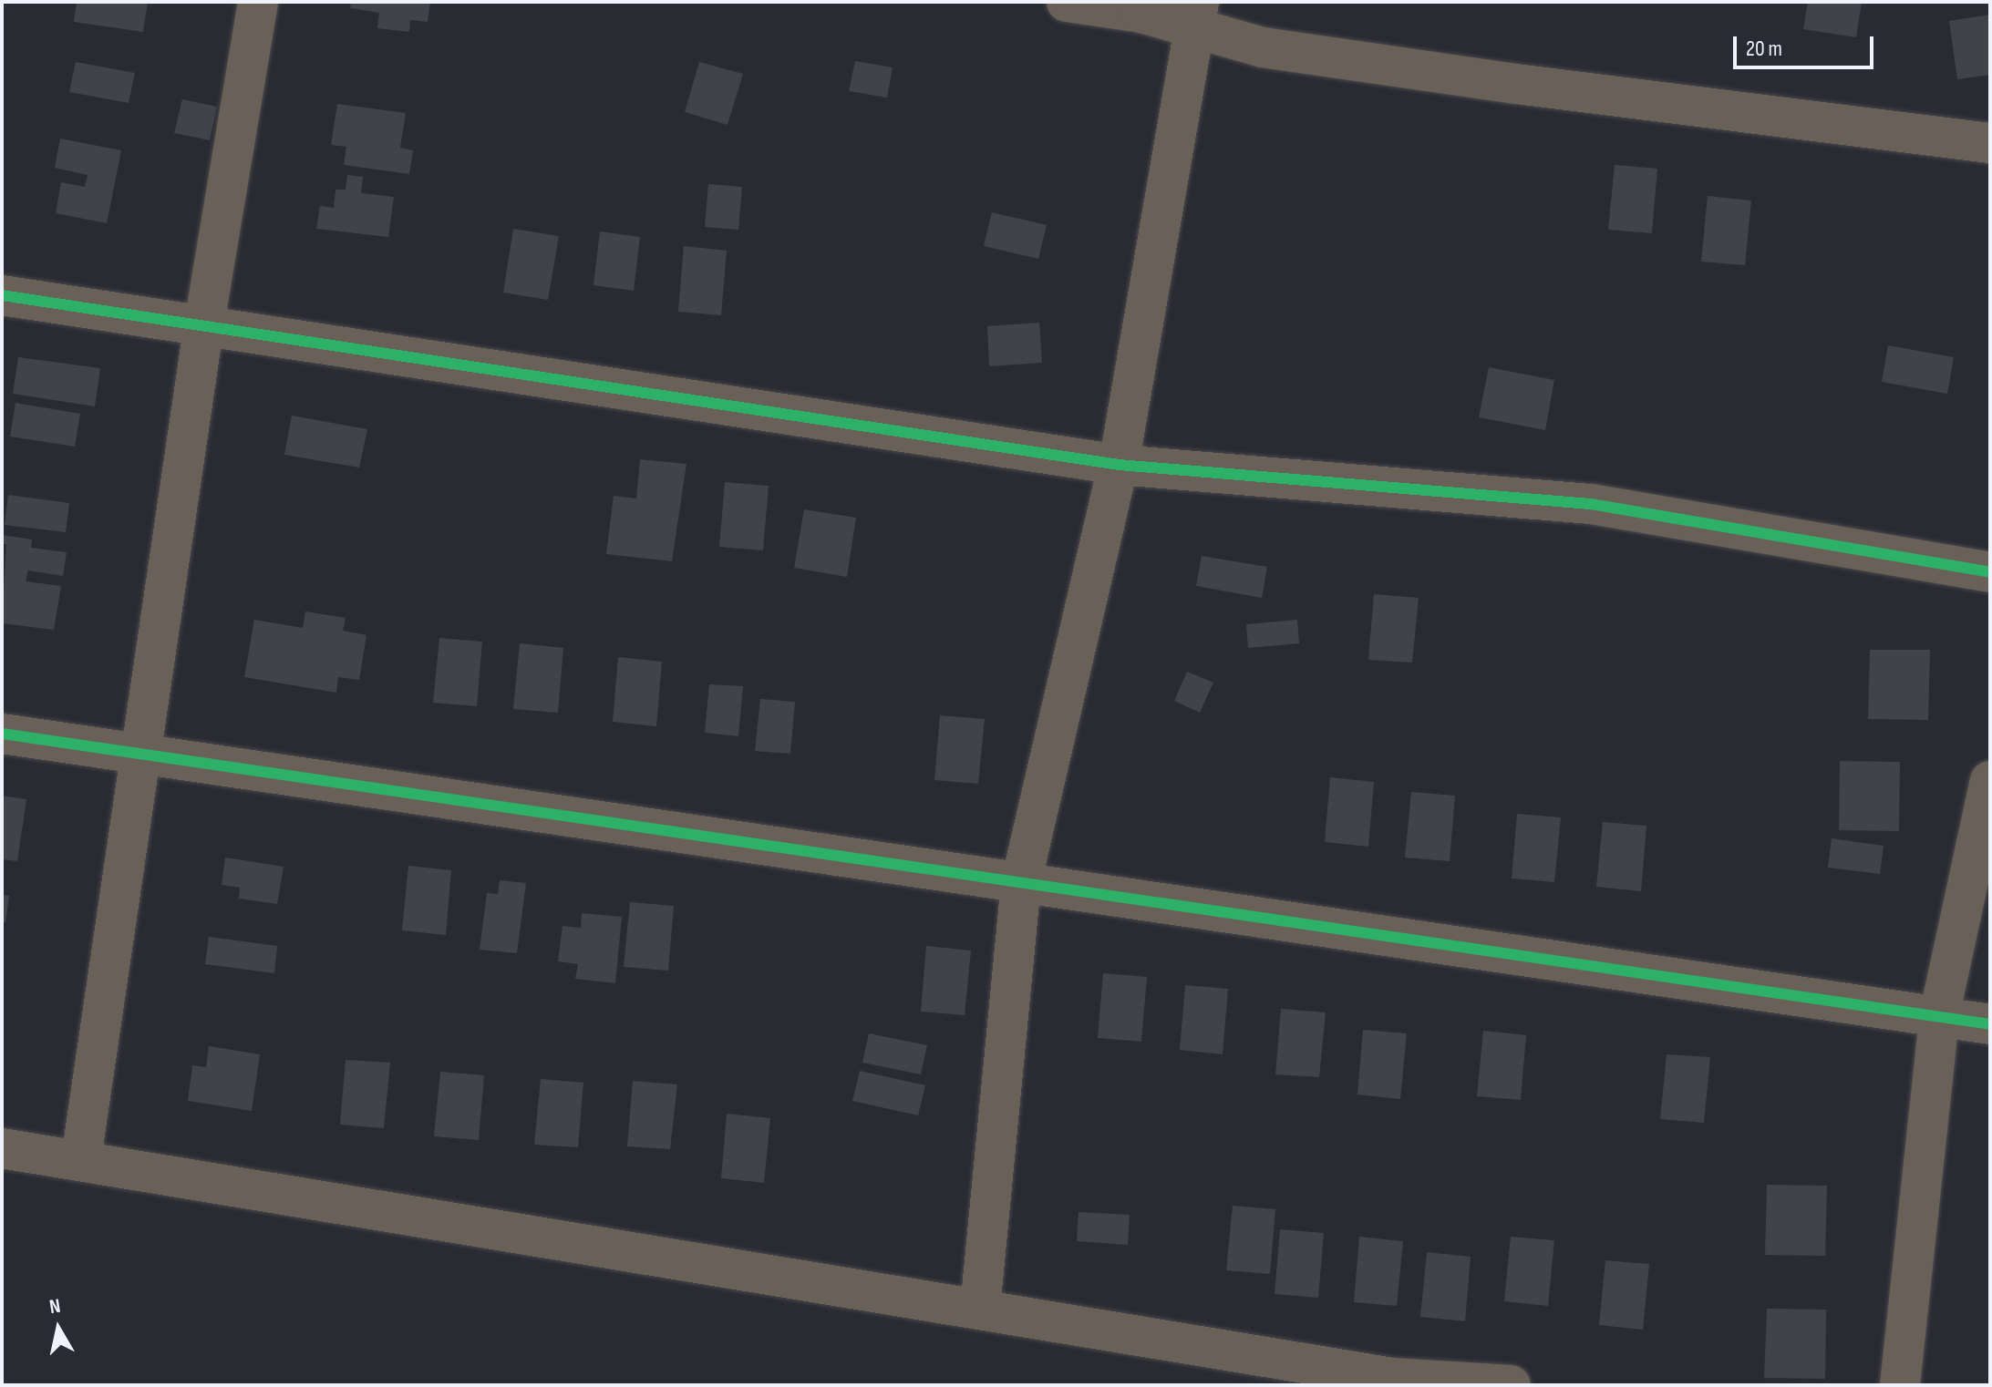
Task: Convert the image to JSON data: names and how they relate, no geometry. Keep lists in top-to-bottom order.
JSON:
{
  "scale_bar": "20 m",
  "north": "top"
}
